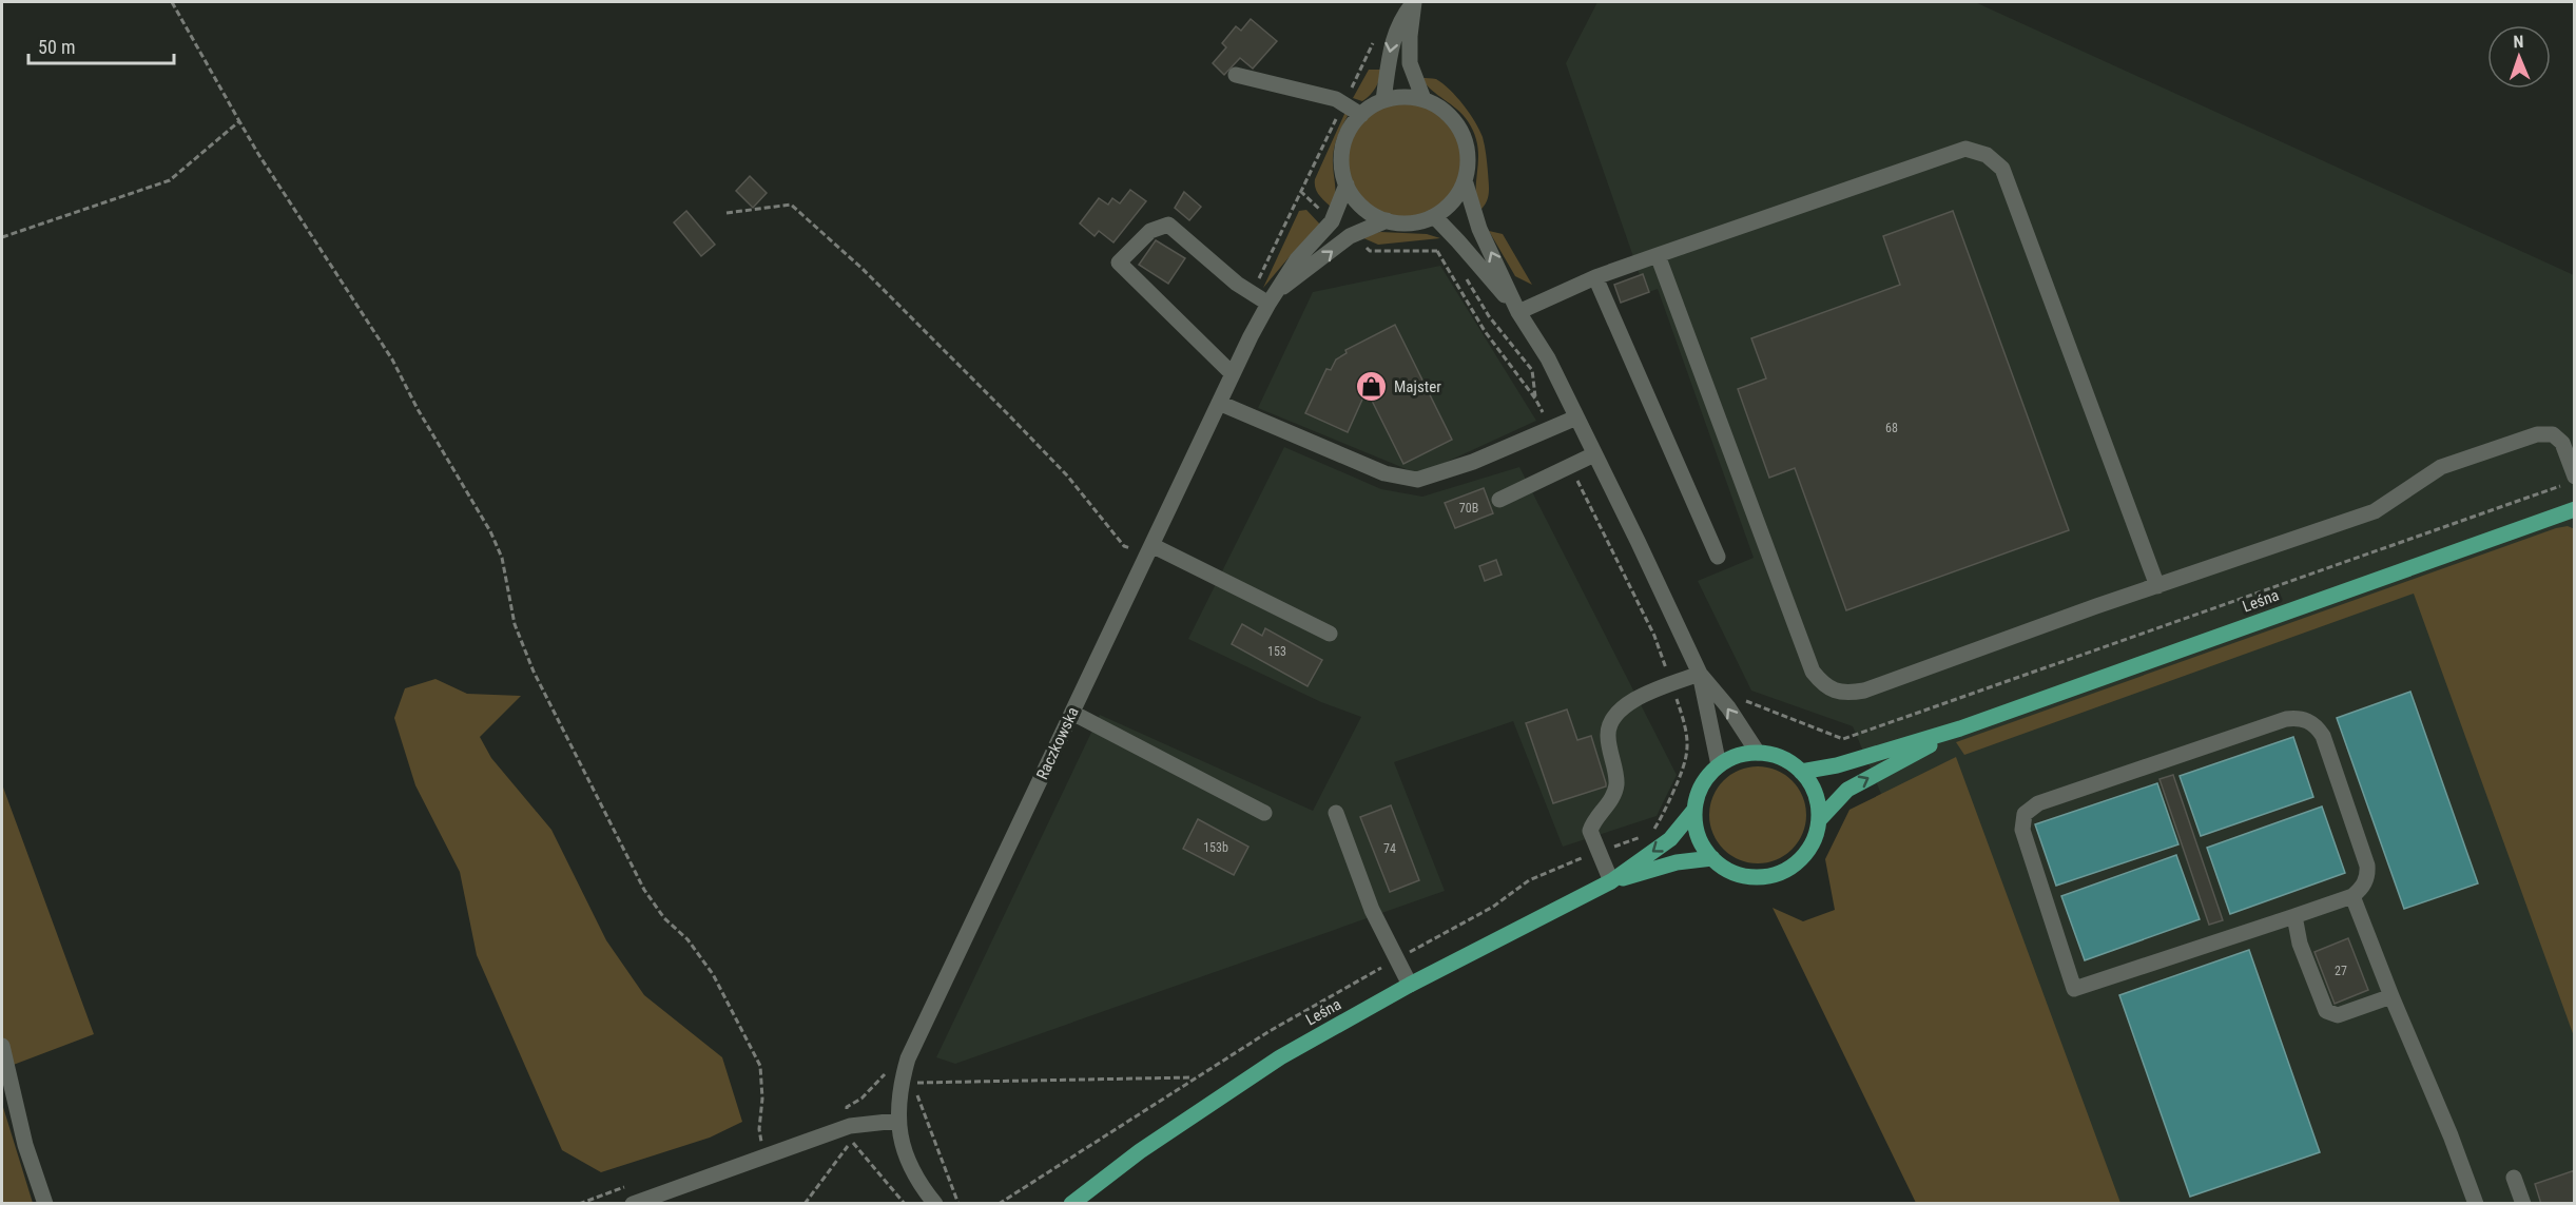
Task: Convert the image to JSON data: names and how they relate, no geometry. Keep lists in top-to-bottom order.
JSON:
{
  "streets": {
    "main road": ["Leśna"],
    "street": ["Raczkowska"]
  },
  "places": {
    "shop": ["Majster"]
  },
  "house_numbers": [
    "68",
    "70B",
    "153",
    "153b",
    "74",
    "27"
  ],
  "scale_bar": "50 m",
  "north": "top"
}
